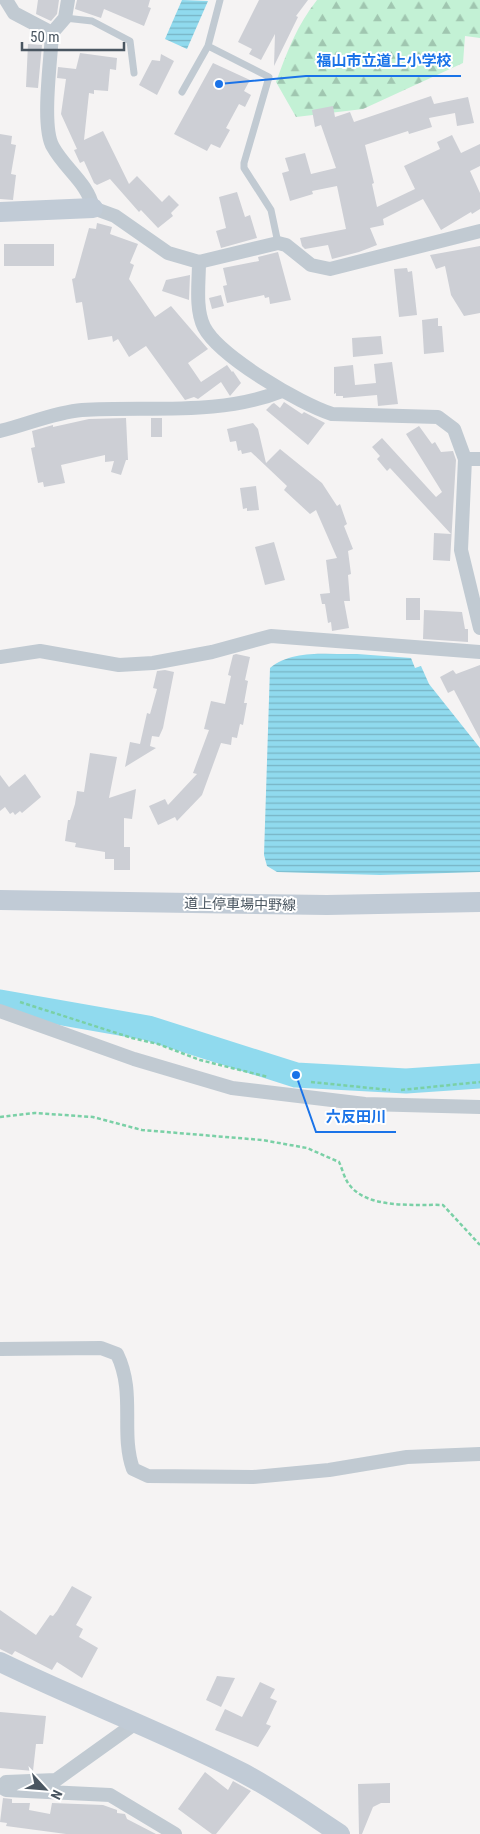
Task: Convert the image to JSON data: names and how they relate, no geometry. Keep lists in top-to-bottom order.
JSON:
{
  "streets": {
    "street": ["道上停車場中野線"]
  },
  "places": ["福山市立道上小学校", "六反田川"],
  "scale_bar": "50 m",
  "north": "bottom right"
}
